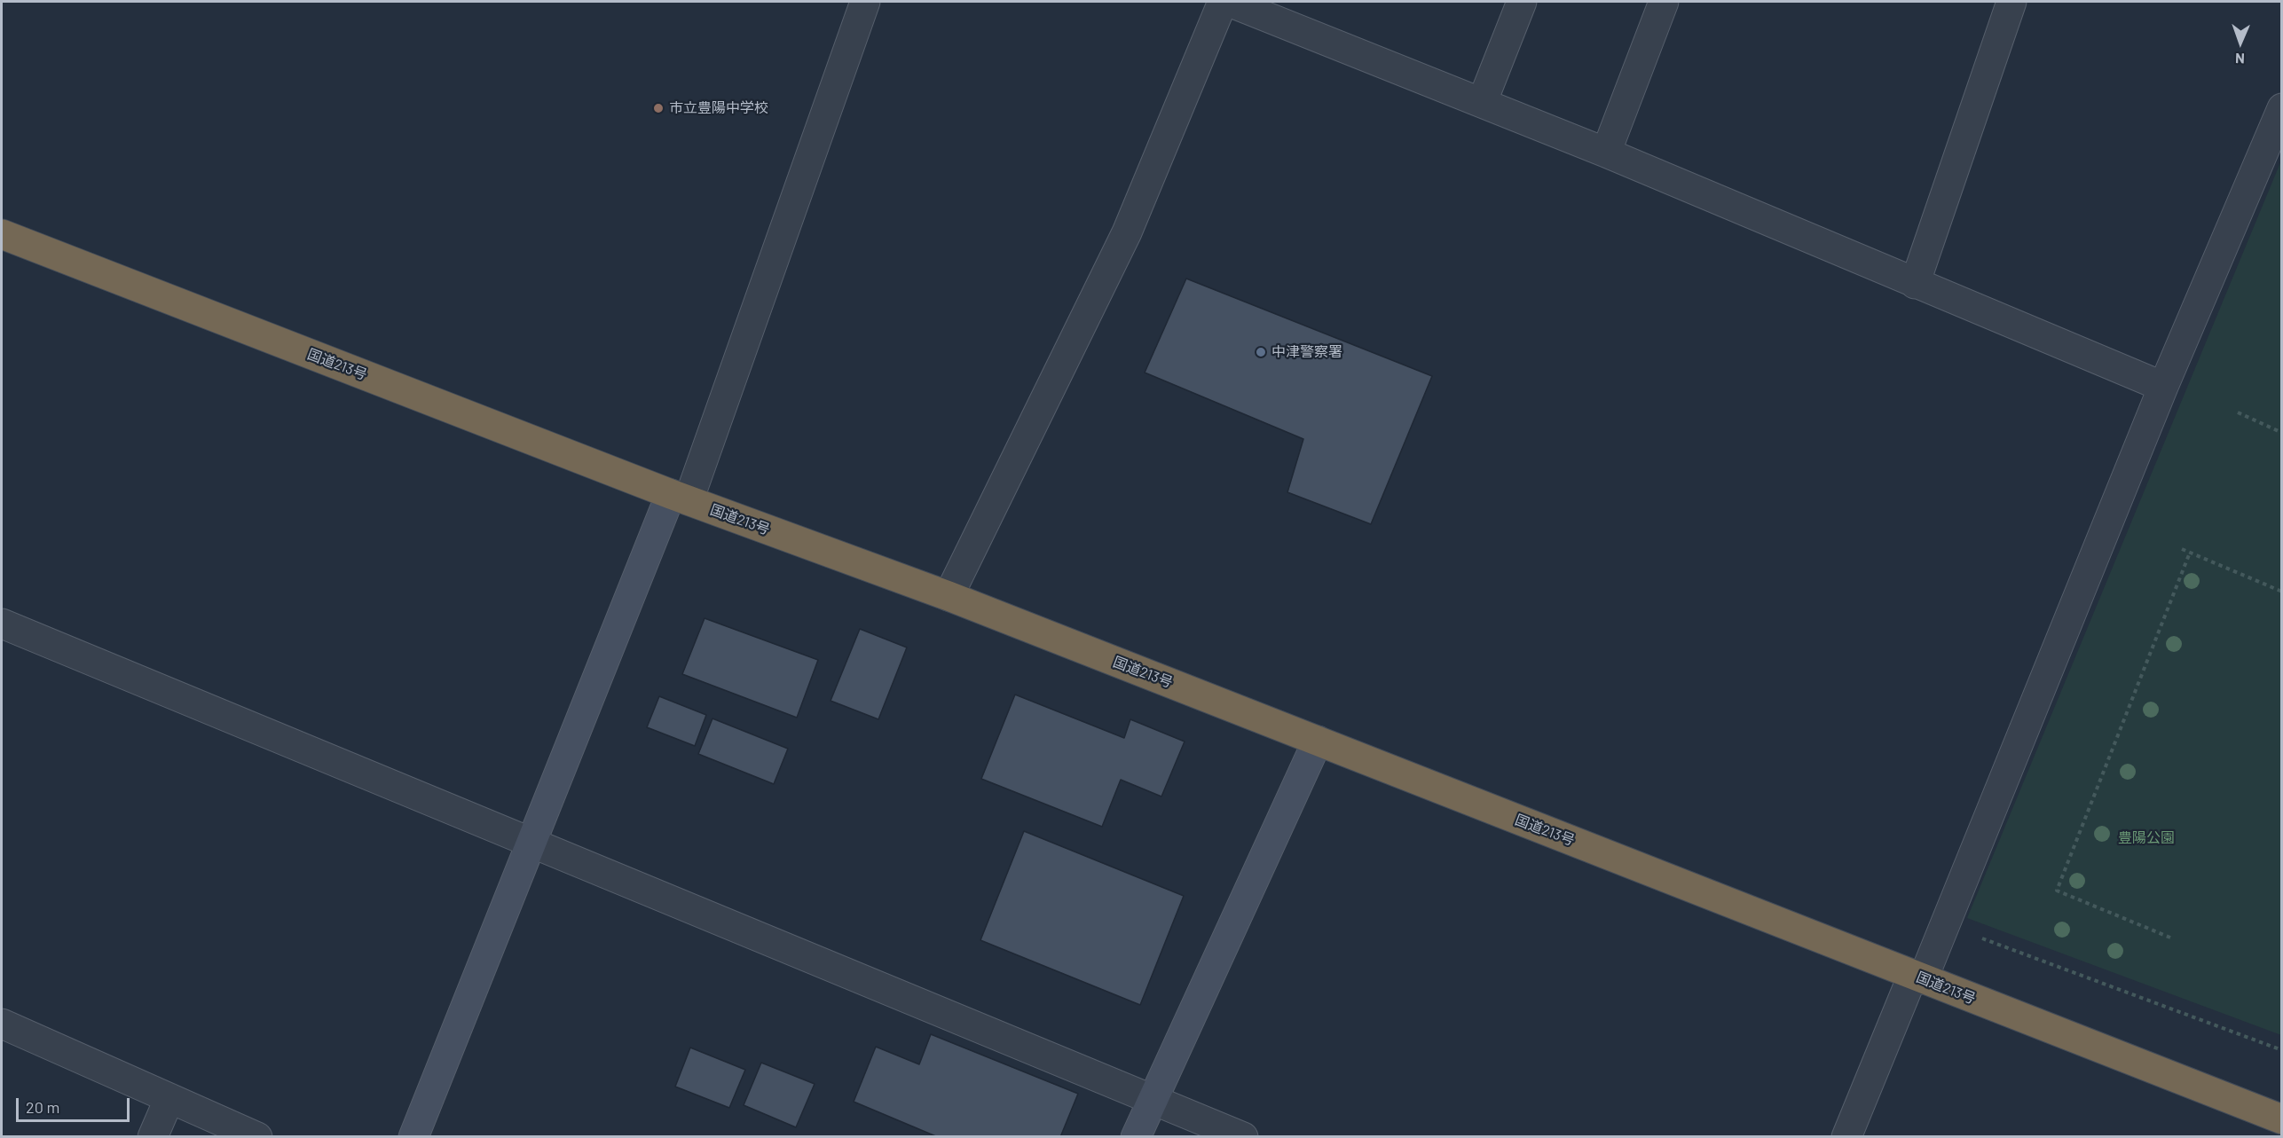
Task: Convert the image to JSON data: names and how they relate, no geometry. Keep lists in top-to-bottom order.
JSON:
{
  "streets": {
    "highway": ["国道213号"]
  },
  "parks": ["豊陽公園"],
  "places": ["市立豊陽中学校", "中津警察署"],
  "scale_bar": "20 m",
  "north": "bottom"
}
